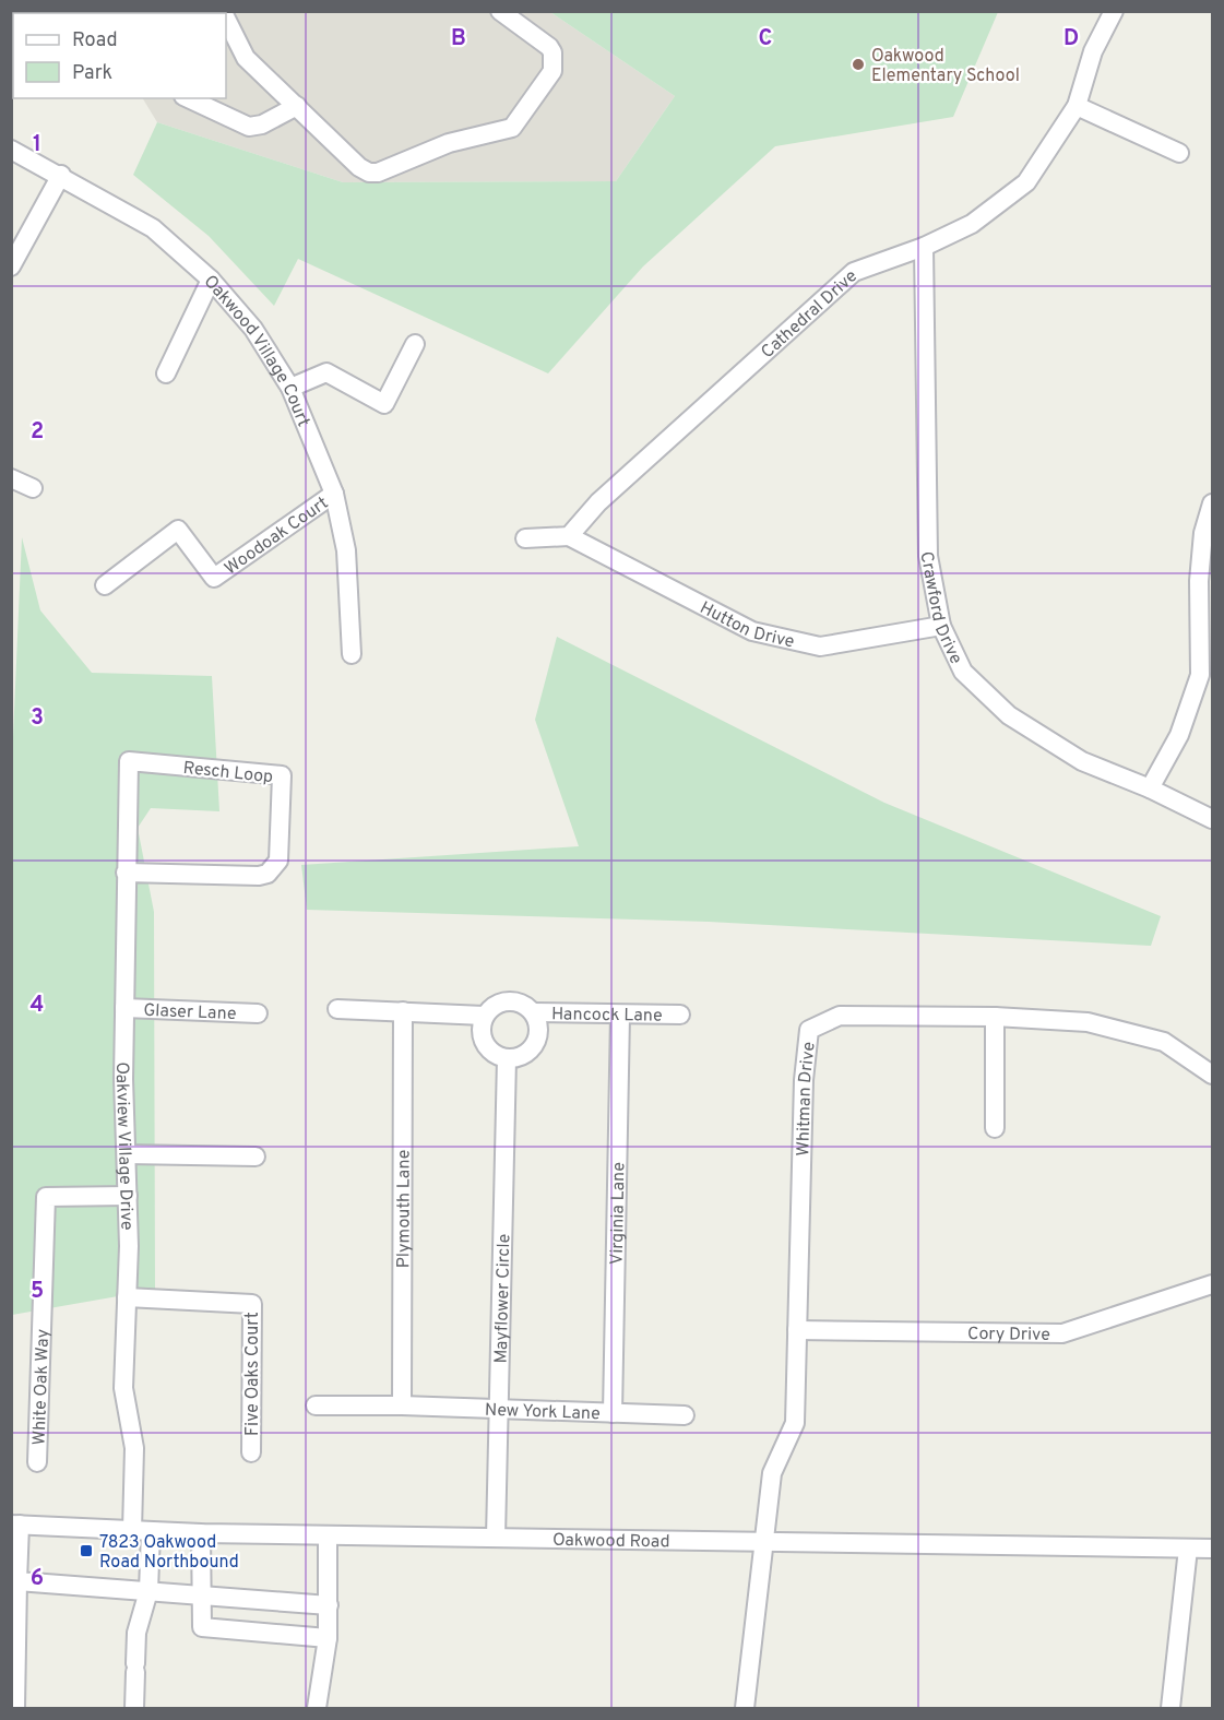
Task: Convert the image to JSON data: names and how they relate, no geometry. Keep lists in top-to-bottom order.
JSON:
{
  "streets": {
    "street": [
      "Cathedral Drive",
      "Oakwood Village Court",
      "Woodoak Court",
      "Crawford Drive",
      "Hutton Drive",
      "Resch Loop",
      "Glaser Lane",
      "Hancock Lane",
      "Whitman Drive",
      "Oakview Village Drive",
      "Plymouth Lane",
      "Virginia Lane",
      "Mayflower Circle",
      "Cory Drive",
      "Five Oaks Court",
      "White Oak Way",
      "New York Lane",
      "Oakwood Road"
    ]
  },
  "crossings": [
    ["Cathedral Drive", "Crawford Drive"],
    ["Cathedral Drive", "Hutton Drive"],
    ["Oakwood Village Court", "Woodoak Court"],
    ["Crawford Drive", "Hutton Drive"],
    ["Resch Loop", "Oakview Village Drive"],
    ["Glaser Lane", "Oakview Village Drive"],
    ["Hancock Lane", "Virginia Lane"],
    ["Hancock Lane", "Mayflower Circle"],
    ["Whitman Drive", "Cory Drive"],
    ["Whitman Drive", "Oakwood Road"],
    ["Oakview Village Drive", "Five Oaks Court"],
    ["Oakview Village Drive", "White Oak Way"],
    ["Oakview Village Drive", "Oakwood Road"],
    ["Plymouth Lane", "New York Lane"],
    ["Virginia Lane", "New York Lane"],
    ["Mayflower Circle", "New York Lane"],
    ["Mayflower Circle", "Oakwood Road"]
  ],
  "places": {
    "other": ["Oakwood Elementary School"],
    "transit": ["7823 Oakwood Road Northbound"]
  },
  "legend": ["Road", "Park"],
  "grid": {
    "columns": ["B", "C", "D"],
    "rows": [
      "1",
      "2",
      "3",
      "4",
      "5",
      "6"
    ]
  }
}
